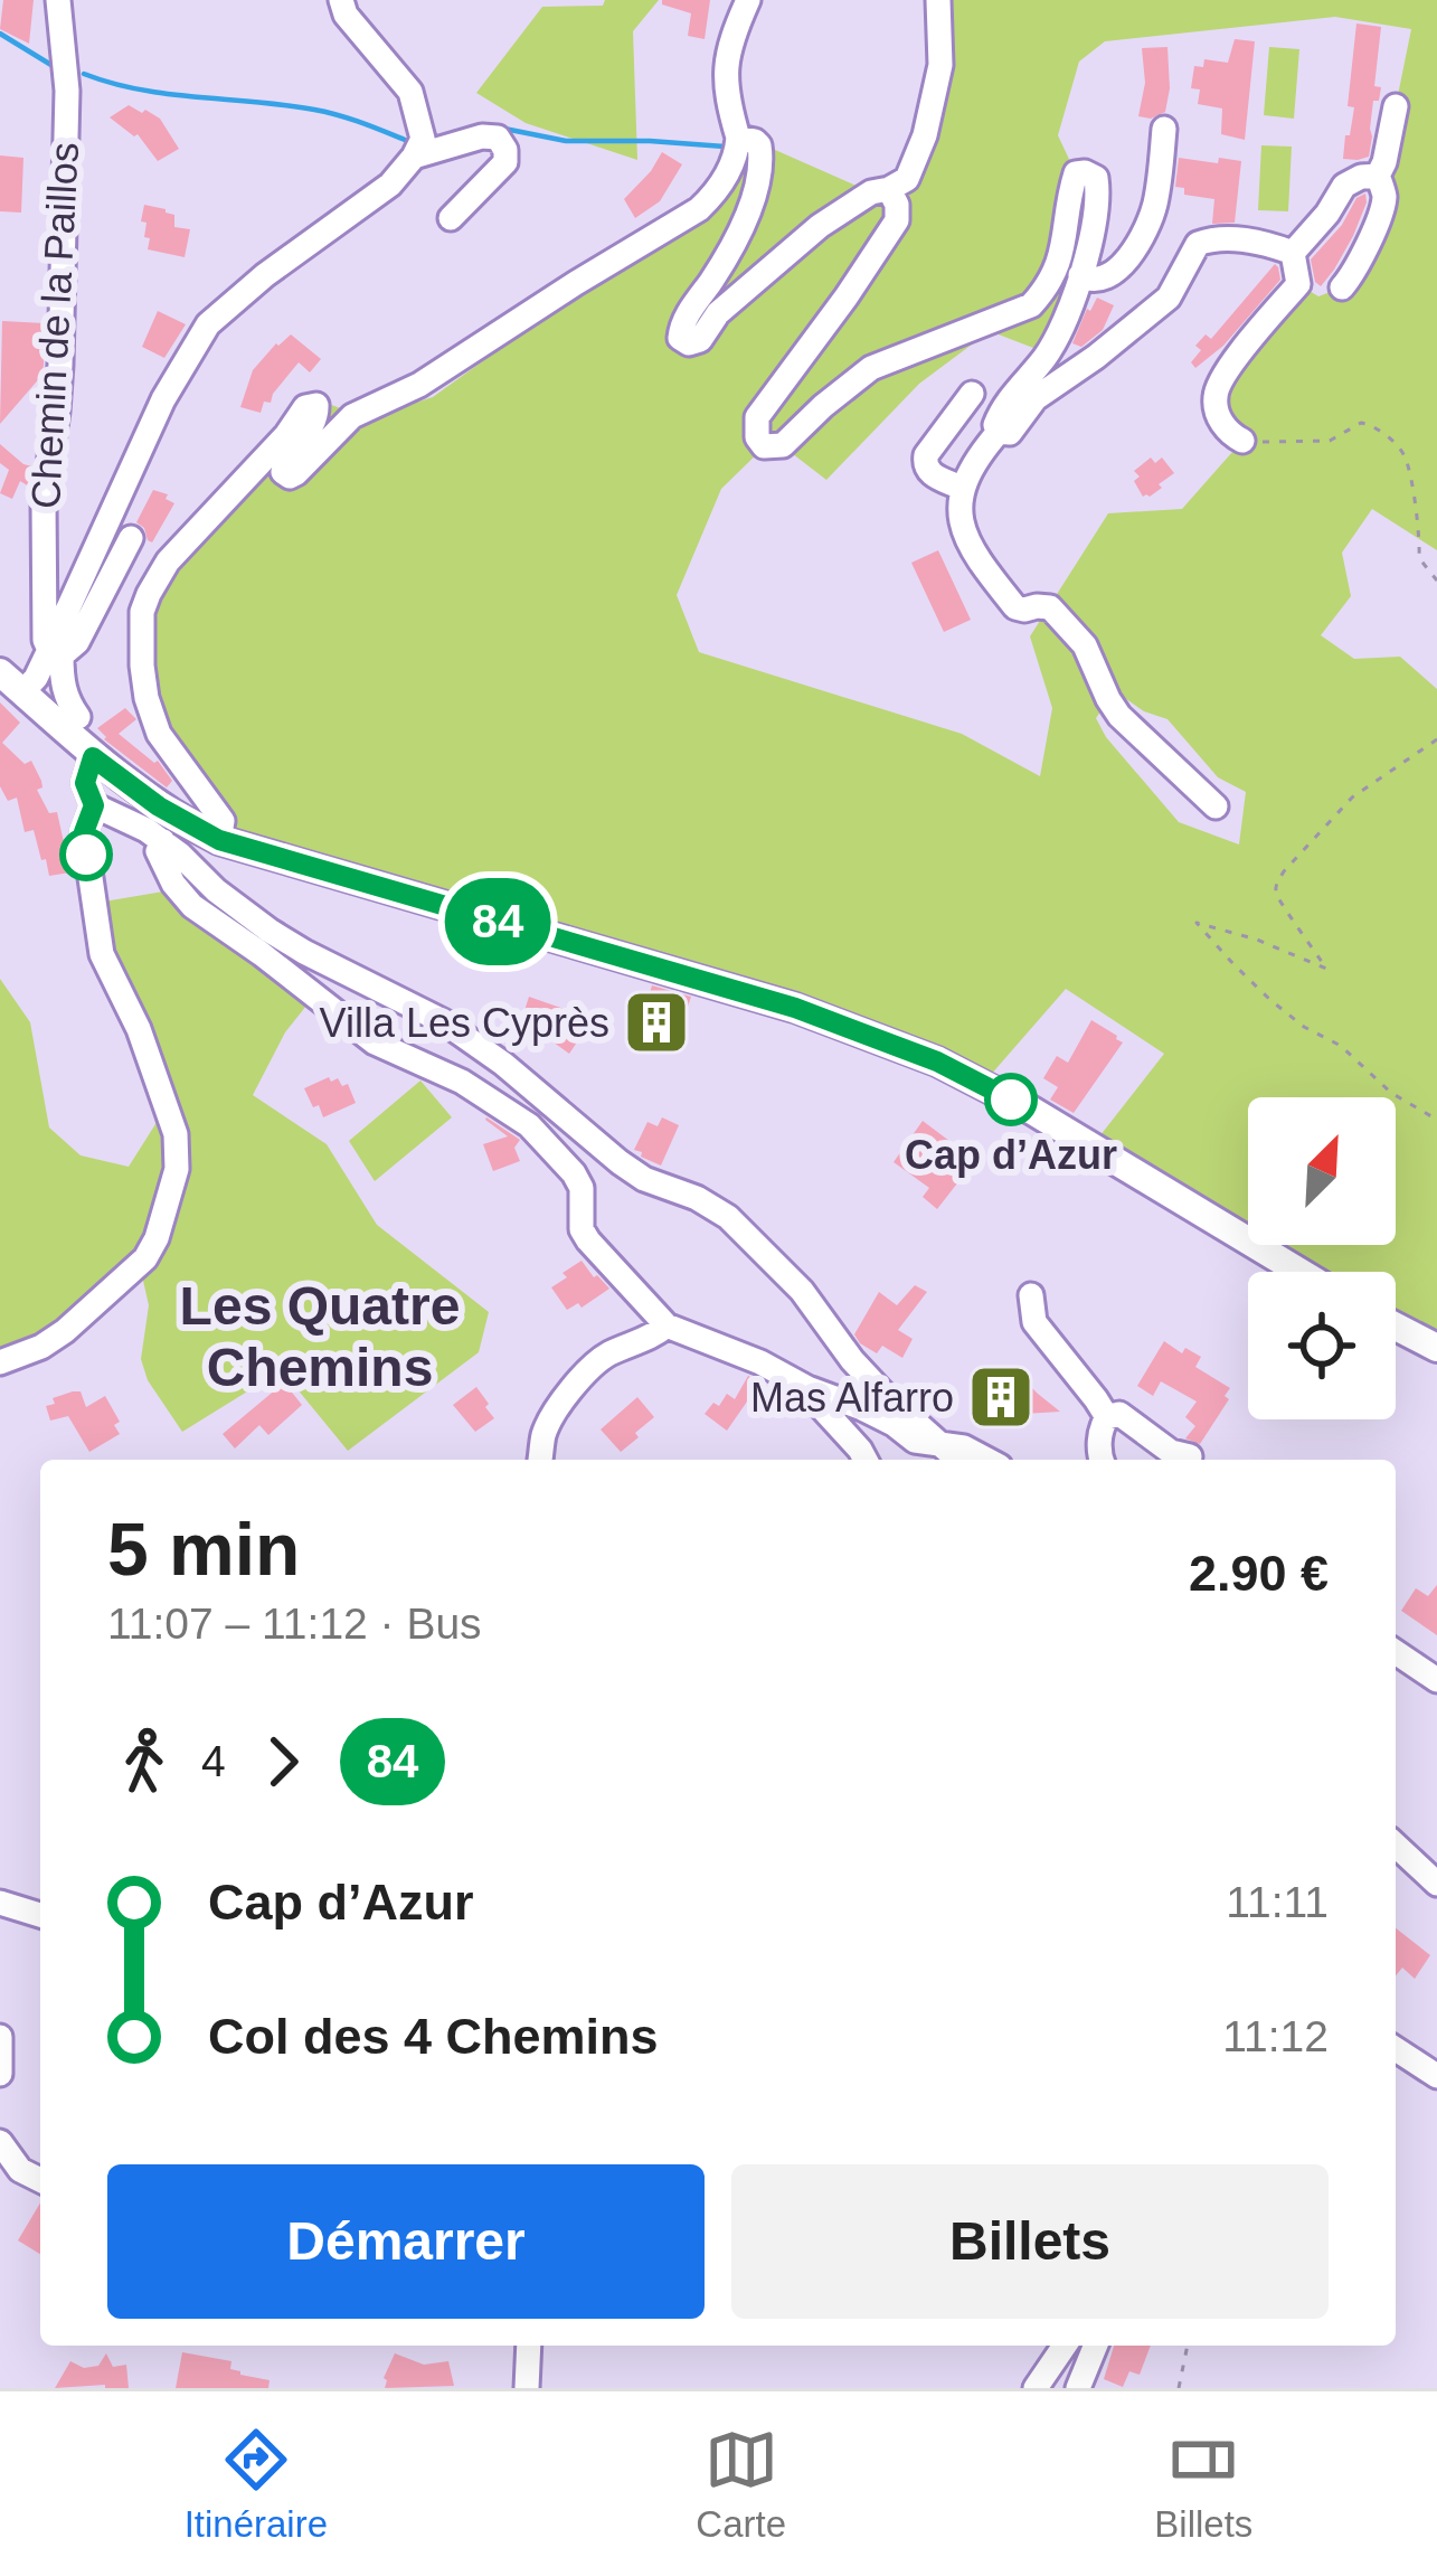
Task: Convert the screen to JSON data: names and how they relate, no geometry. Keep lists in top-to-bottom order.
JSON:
{
  "streets": {
    "street": ["Chemin de la Paillos"]
  },
  "districts": ["Les Quatre Chemins"],
  "places": {
    "building": ["Villa Les Cyprès", "Mas Alfarro"],
    "other": ["Cap d’Azur"]
  },
  "lines": ["bus line 84"],
  "north": "top right",
  "page": {
    "on_map": "84",
    "heading": ["5 min", "11:07 – 11:12 · Bus", "2.90 €"],
    "legs": ["4", "84"],
    "list": [
      {
        "name": "Cap d’Azur",
        "value": "11:11"
      },
      {
        "name": "Col des 4 Chemins",
        "value": "11:12"
      }
    ],
    "buttons": ["Démarrer", "Billets"],
    "tabs": ["Itinéraire", "Carte", "Billets"]
  }
}
